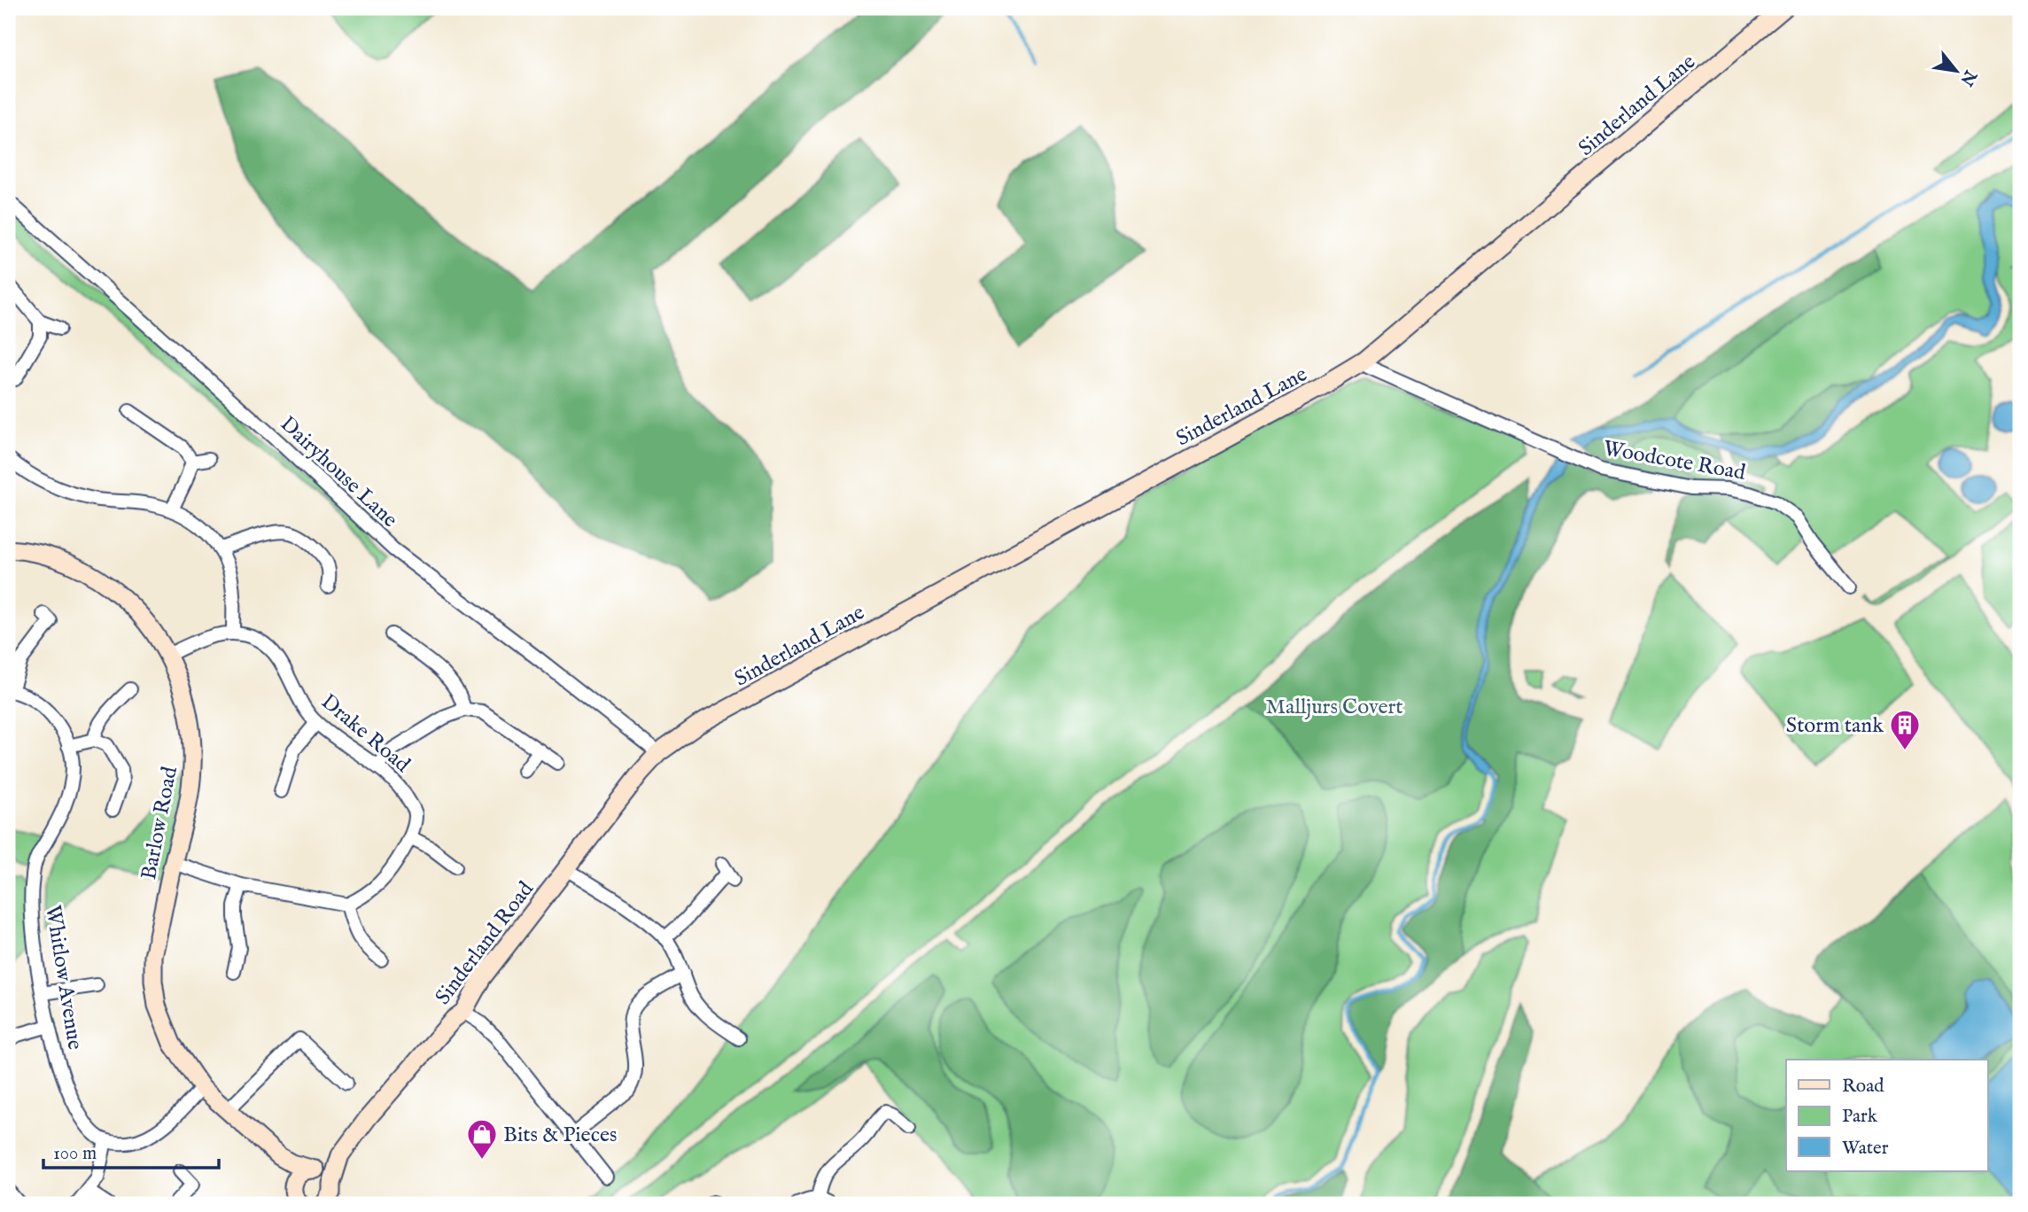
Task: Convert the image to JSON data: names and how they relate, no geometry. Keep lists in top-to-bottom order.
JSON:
{
  "streets": {
    "street": [
      "Sinderland Lane",
      "Woodcote Road",
      "Dairyhouse Lane",
      "Drake Road",
      "Barlow Road",
      "Sinderland Road",
      "Whitlow Avenue"
    ]
  },
  "crossings": [
    ["Sinderland Lane", "Woodcote Road"],
    ["Sinderland Lane", "Dairyhouse Lane"],
    ["Sinderland Lane", "Sinderland Road"],
    ["Dairyhouse Lane", "Sinderland Road"],
    ["Drake Road", "Barlow Road"],
    ["Barlow Road", "Sinderland Road"]
  ],
  "parks": ["Malljurs Covert"],
  "places": {
    "building": ["Storm tank"],
    "shop": ["Bits & Pieces"]
  },
  "legend": ["Road", "Park", "Water"],
  "scale_bar": "100 m",
  "north": "bottom right"
}
